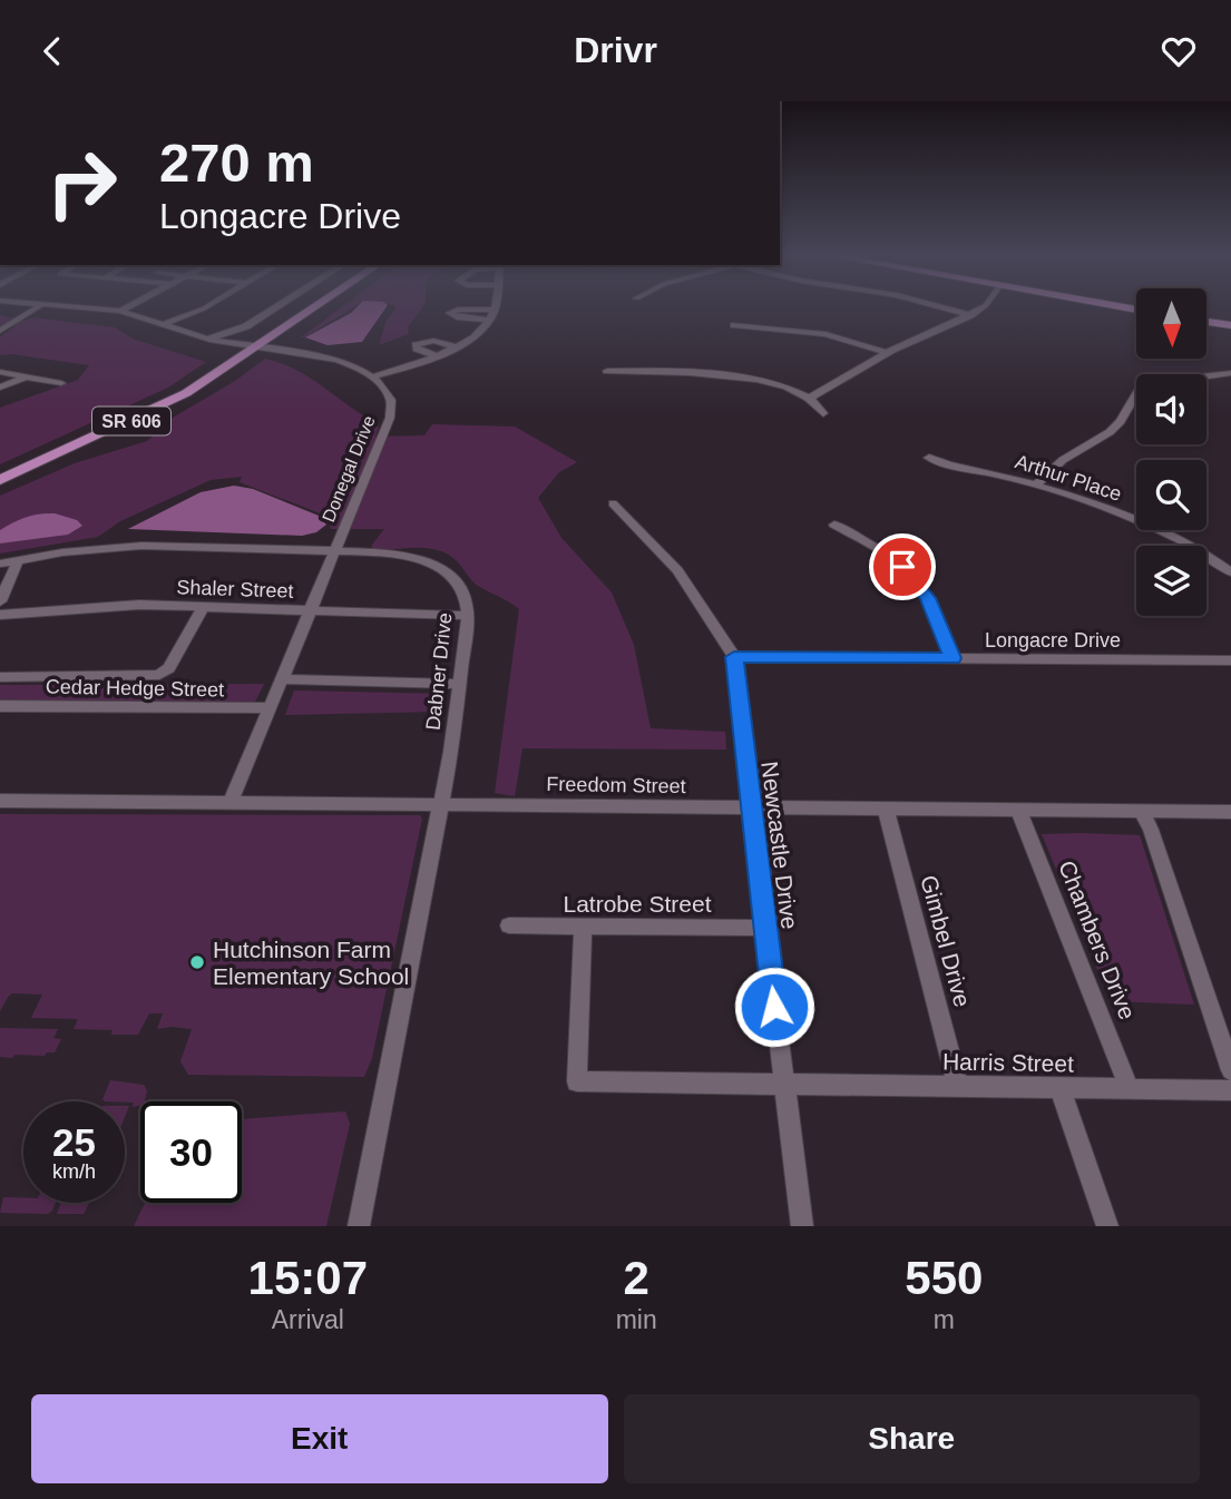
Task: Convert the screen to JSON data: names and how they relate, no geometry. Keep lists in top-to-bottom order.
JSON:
{
  "streets": {
    "main road": ["SR 606"],
    "street": [
      "Donegal Drive",
      "Arthur Place",
      "Shaler Street",
      "Longacre Drive",
      "Dabner Drive",
      "Cedar Hedge Street",
      "Freedom Street",
      "Newcastle Drive",
      "Latrobe Street",
      "Chambers Drive",
      "Gimbel Drive",
      "Harris Street"
    ]
  },
  "crossings": [
    ["Donegal Drive", "Shaler Street"],
    ["Donegal Drive", "Dabner Drive"],
    ["Donegal Drive", "Cedar Hedge Street"],
    ["Donegal Drive", "Freedom Street"],
    ["Shaler Street", "Dabner Drive"],
    ["Longacre Drive", "Newcastle Drive"],
    ["Dabner Drive", "Freedom Street"],
    ["Freedom Street", "Newcastle Drive"],
    ["Freedom Street", "Chambers Drive"],
    ["Freedom Street", "Gimbel Drive"],
    ["Newcastle Drive", "Latrobe Street"],
    ["Newcastle Drive", "Harris Street"],
    ["Latrobe Street", "Harris Street"],
    ["Chambers Drive", "Harris Street"],
    ["Gimbel Drive", "Harris Street"]
  ],
  "places": ["Hutchinson Farm Elementary School"],
  "north": "bottom",
  "page": {
    "header": "Drivr",
    "turn": ["270 m", "Longacre Drive"],
    "speed": "25 km/h",
    "limit": "30",
    "eta": [
      "15:07",
      "Arrival",
      "2",
      "min",
      "550",
      "m"
    ],
    "buttons": ["Exit", "Share"]
  }
}
